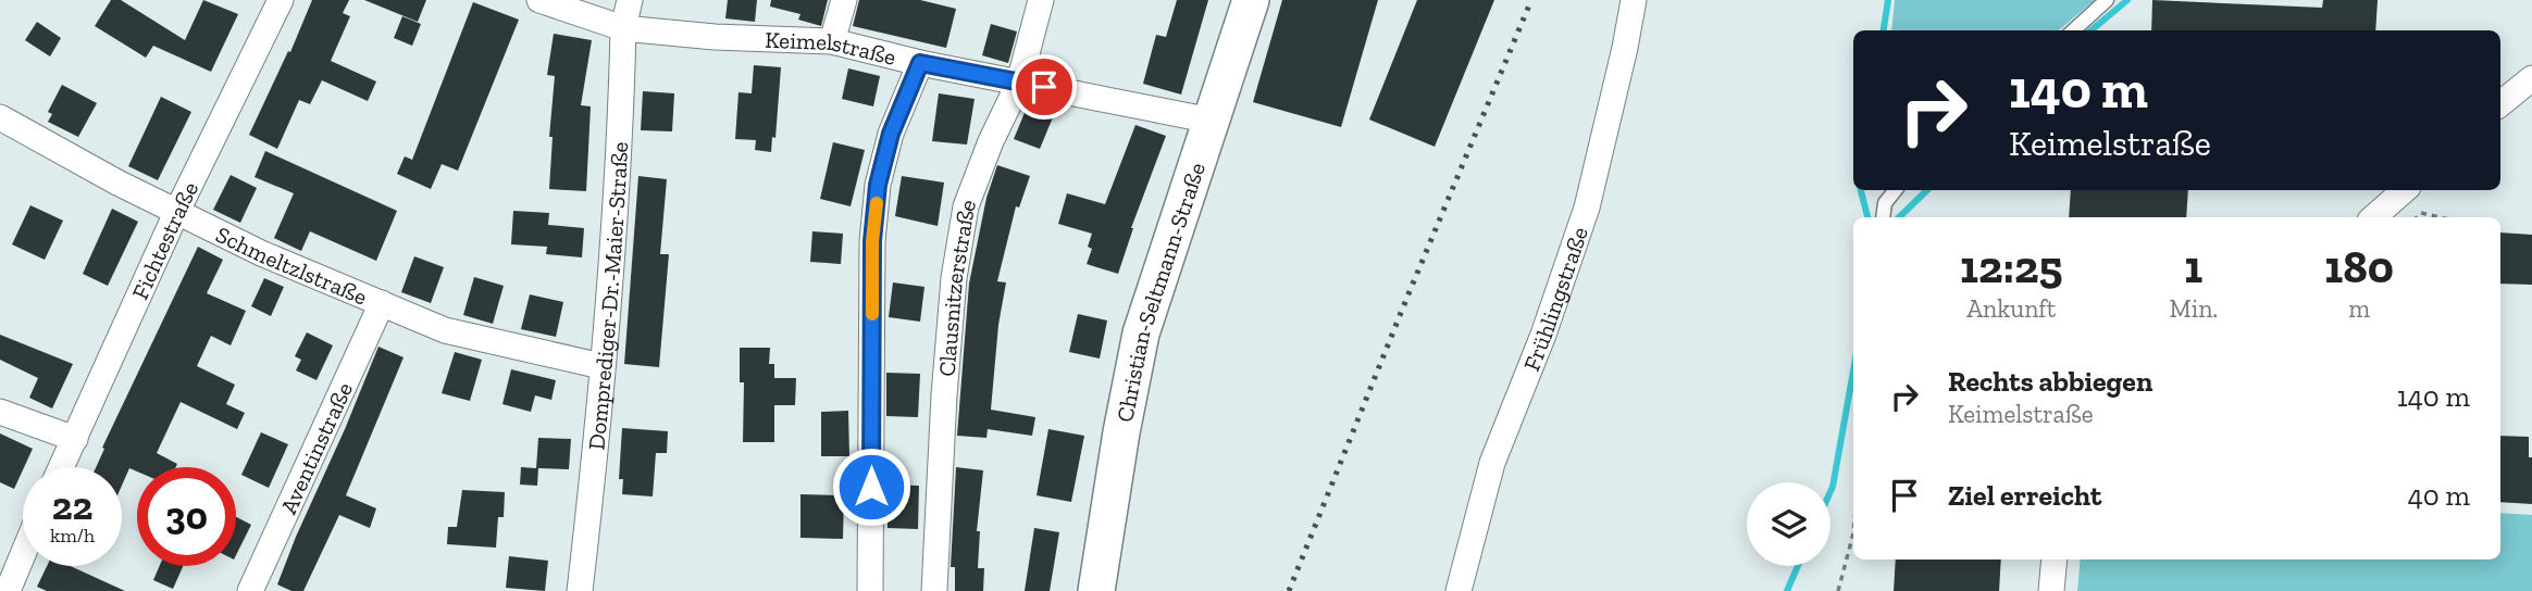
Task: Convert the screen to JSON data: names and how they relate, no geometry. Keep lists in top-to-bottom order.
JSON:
{
  "streets": {
    "main road": ["Christian-Seltmann-Straße"],
    "street": [
      "Keimelstraße",
      "Fichtestraße",
      "Schmeltzlstraße",
      "Clausnitzerstraße",
      "Domprediger-Dr.-Maier-Straße",
      "Frühlingstraße",
      "Aventinstraße"
    ]
  },
  "crossings": [
    ["Keimelstraße", "Clausnitzerstraße"],
    ["Keimelstraße", "Christian-Seltmann-Straße"],
    ["Keimelstraße", "Domprediger-Dr.-Maier-Straße"],
    ["Fichtestraße", "Schmeltzlstraße"],
    ["Schmeltzlstraße", "Domprediger-Dr.-Maier-Straße"],
    ["Schmeltzlstraße", "Aventinstraße"]
  ],
  "page": {
    "turn": ["140 m", "Keimelstraße"],
    "eta": [
      "12:25",
      "Ankunft",
      "1",
      "Min.",
      "180",
      "m"
    ],
    "list": [
      {
        "name": "Rechts abbiegen",
        "note": "Keimelstraße",
        "value": "140 m"
      },
      {
        "name": "Ziel erreicht",
        "value": "40 m"
      }
    ],
    "speed": "22 km/h",
    "limit": "30"
  }
}
